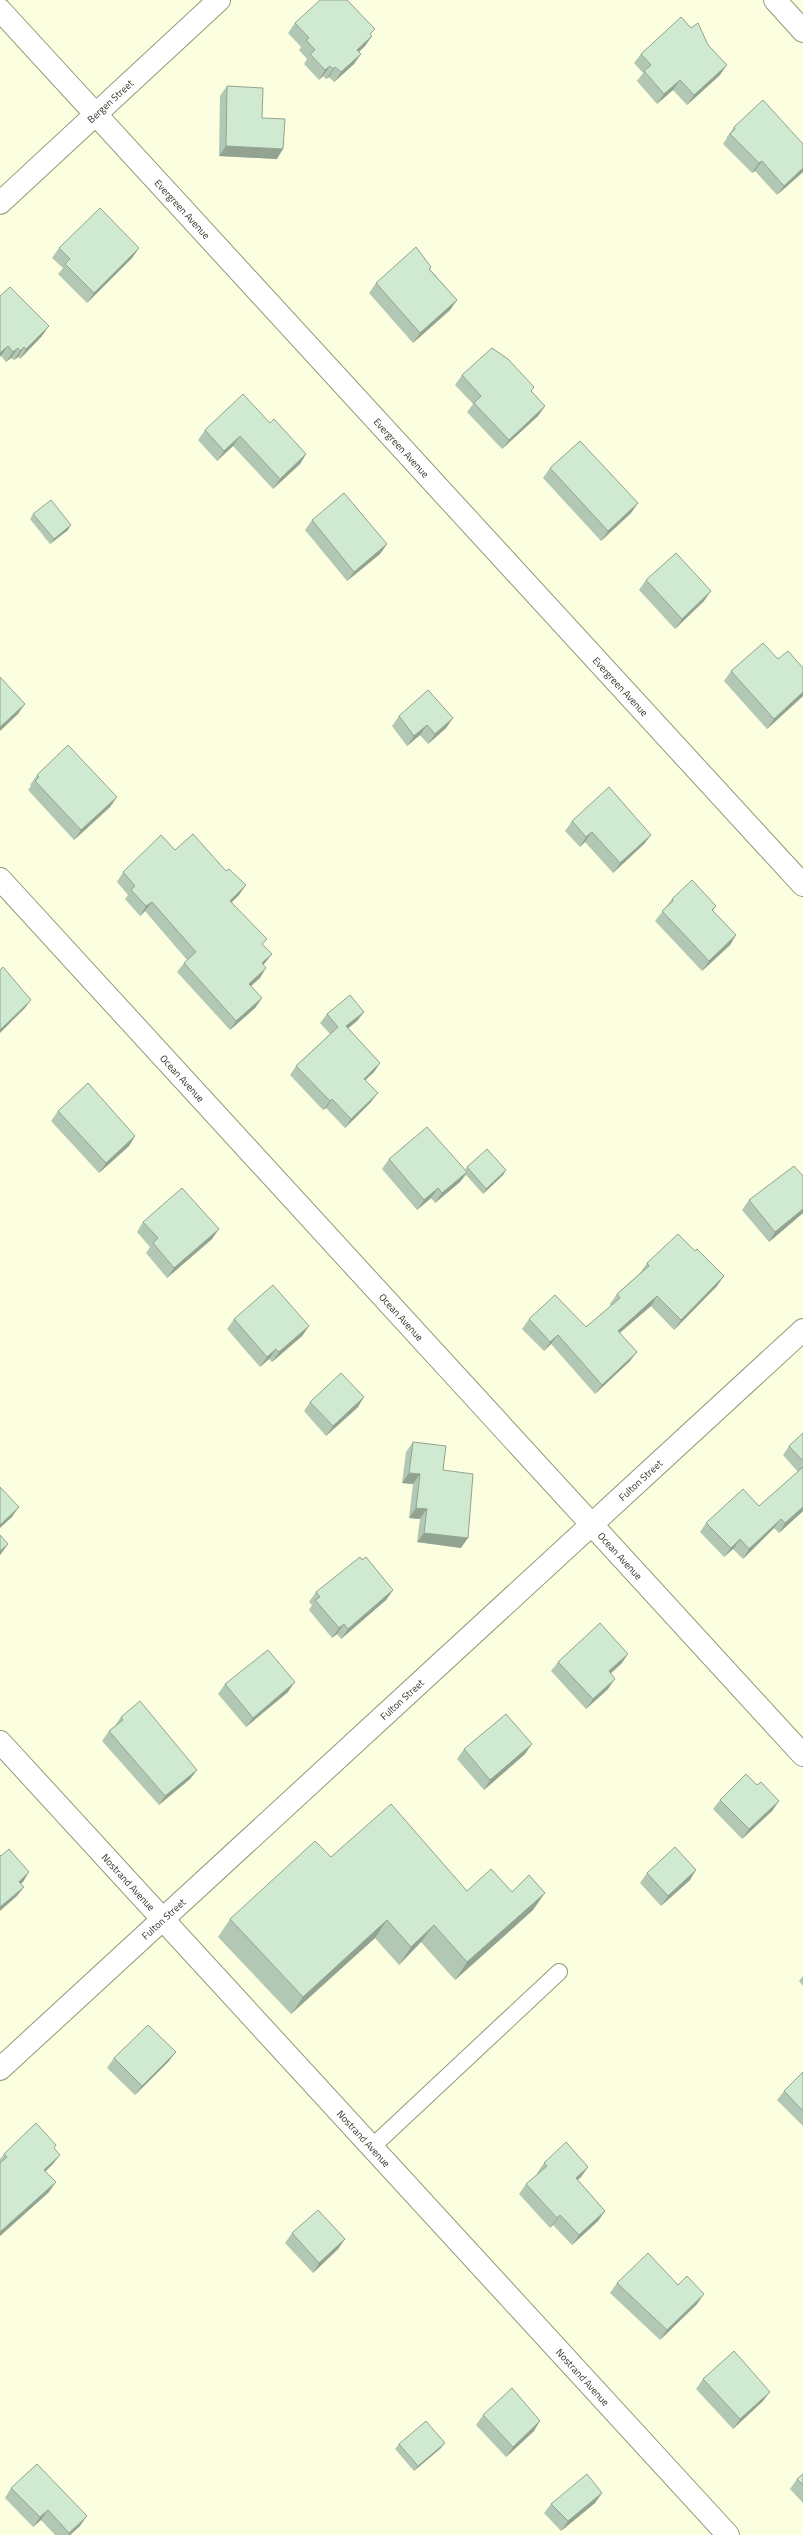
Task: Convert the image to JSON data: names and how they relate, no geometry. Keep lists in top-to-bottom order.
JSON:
{
  "streets": {
    "street": [
      "Bergen Street",
      "Evergreen Avenue",
      "Ocean Avenue",
      "Fulton Street",
      "Nostrand Avenue"
    ]
  },
  "crossings": [
    ["Bergen Street", "Evergreen Avenue"],
    ["Ocean Avenue", "Fulton Street"],
    ["Fulton Street", "Nostrand Avenue"]
  ]
}
